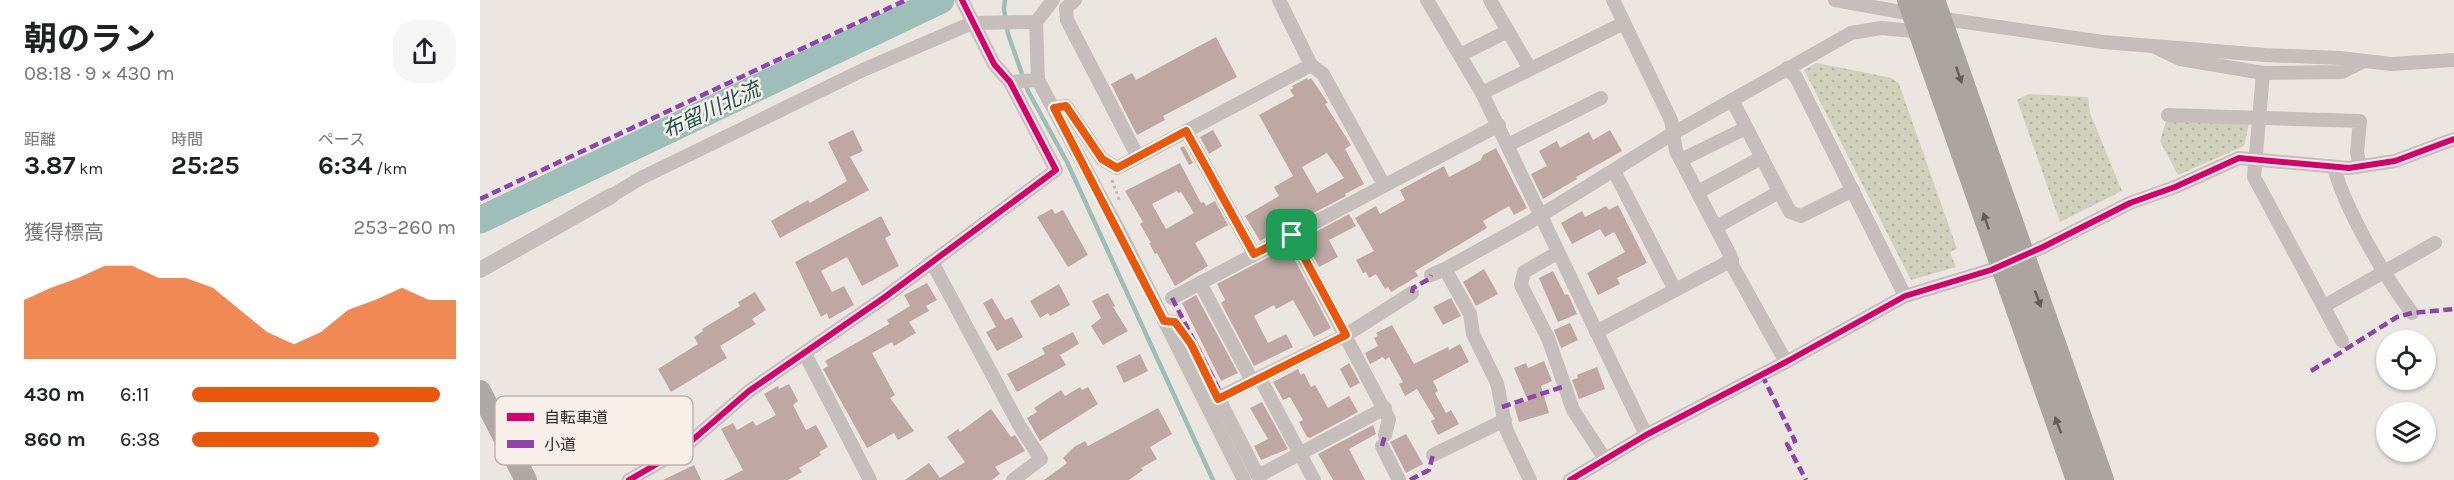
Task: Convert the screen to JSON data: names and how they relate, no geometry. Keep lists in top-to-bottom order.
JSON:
{
  "water": ["布留川北流"],
  "legend": ["自転車道", "小道"],
  "page": {
    "heading": ["朝のラン", "08:18 · 9 × 430 m"],
    "stats": [
      ["距離", "3.87 km"],
      ["時間", "25:25"],
      ["ペース", "6:34 /km"]
    ],
    "chart": ["獲得標高", "253–260 m"],
    "list": [
      {
        "name": "430 m",
        "note": "6:11"
      },
      {
        "name": "860 m",
        "note": "6:38"
      }
    ]
  }
}
